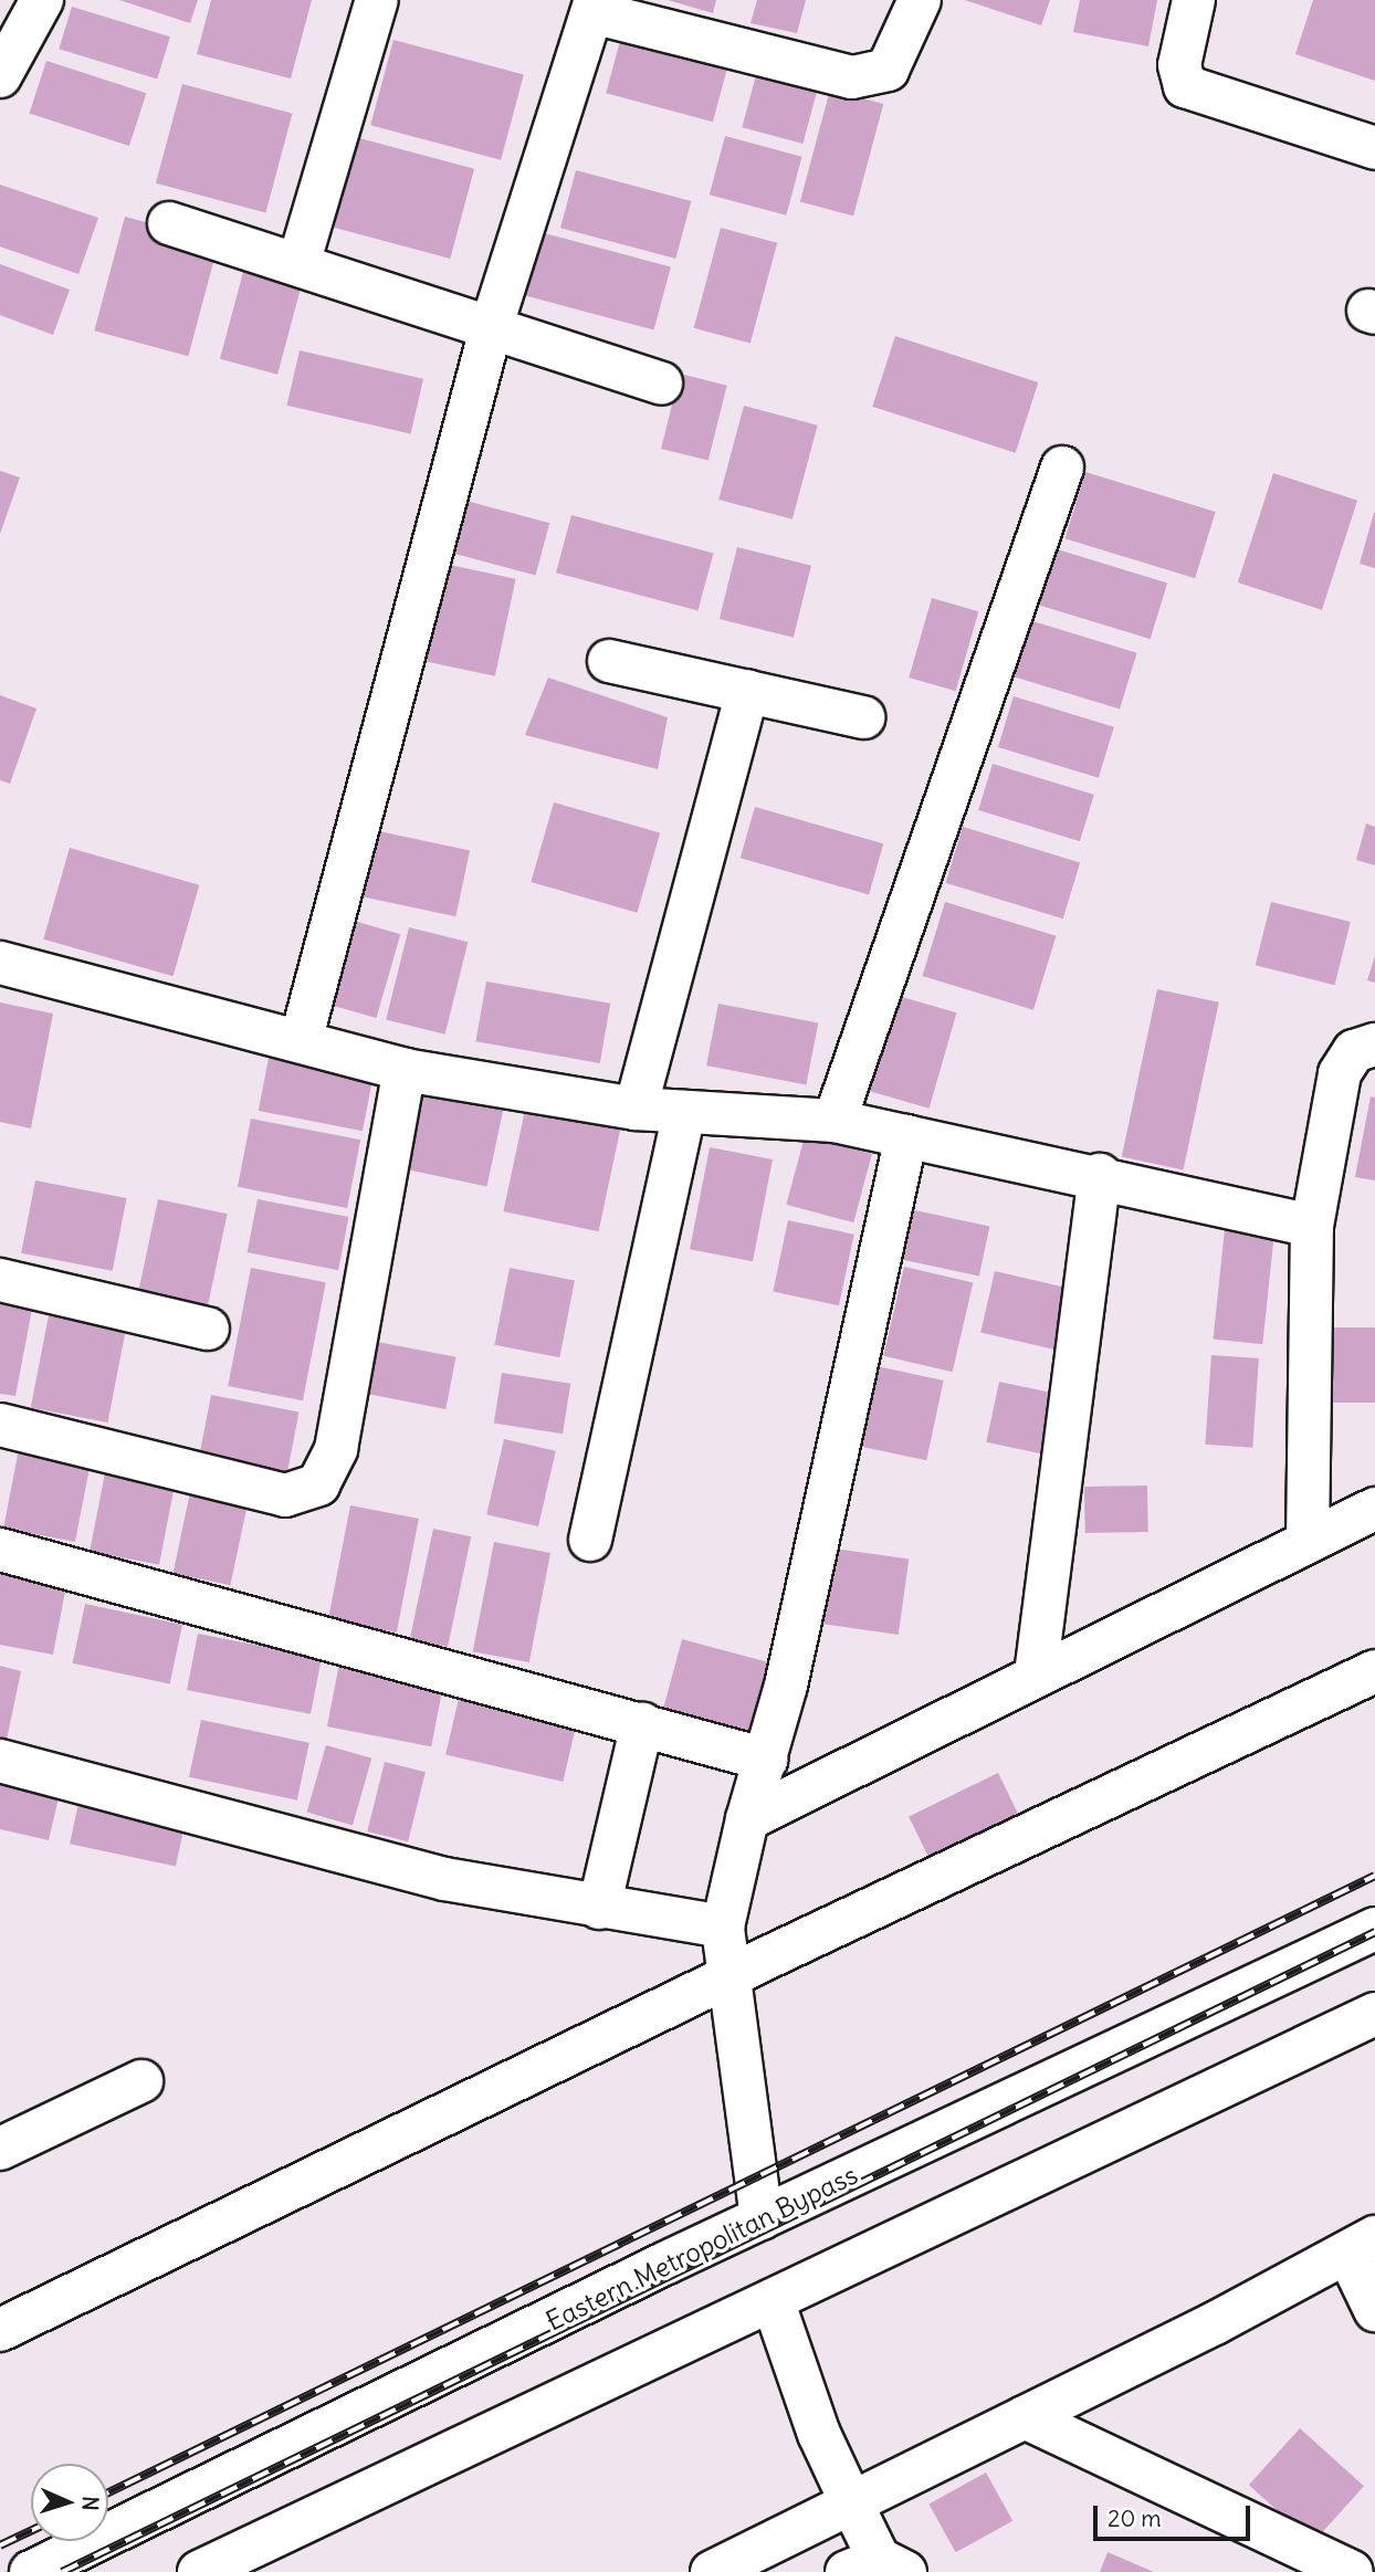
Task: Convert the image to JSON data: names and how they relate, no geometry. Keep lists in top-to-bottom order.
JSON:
{
  "streets": {
    "street": ["Eastern Metropolitan Bypass"]
  },
  "scale_bar": "20 m",
  "north": "right"
}
